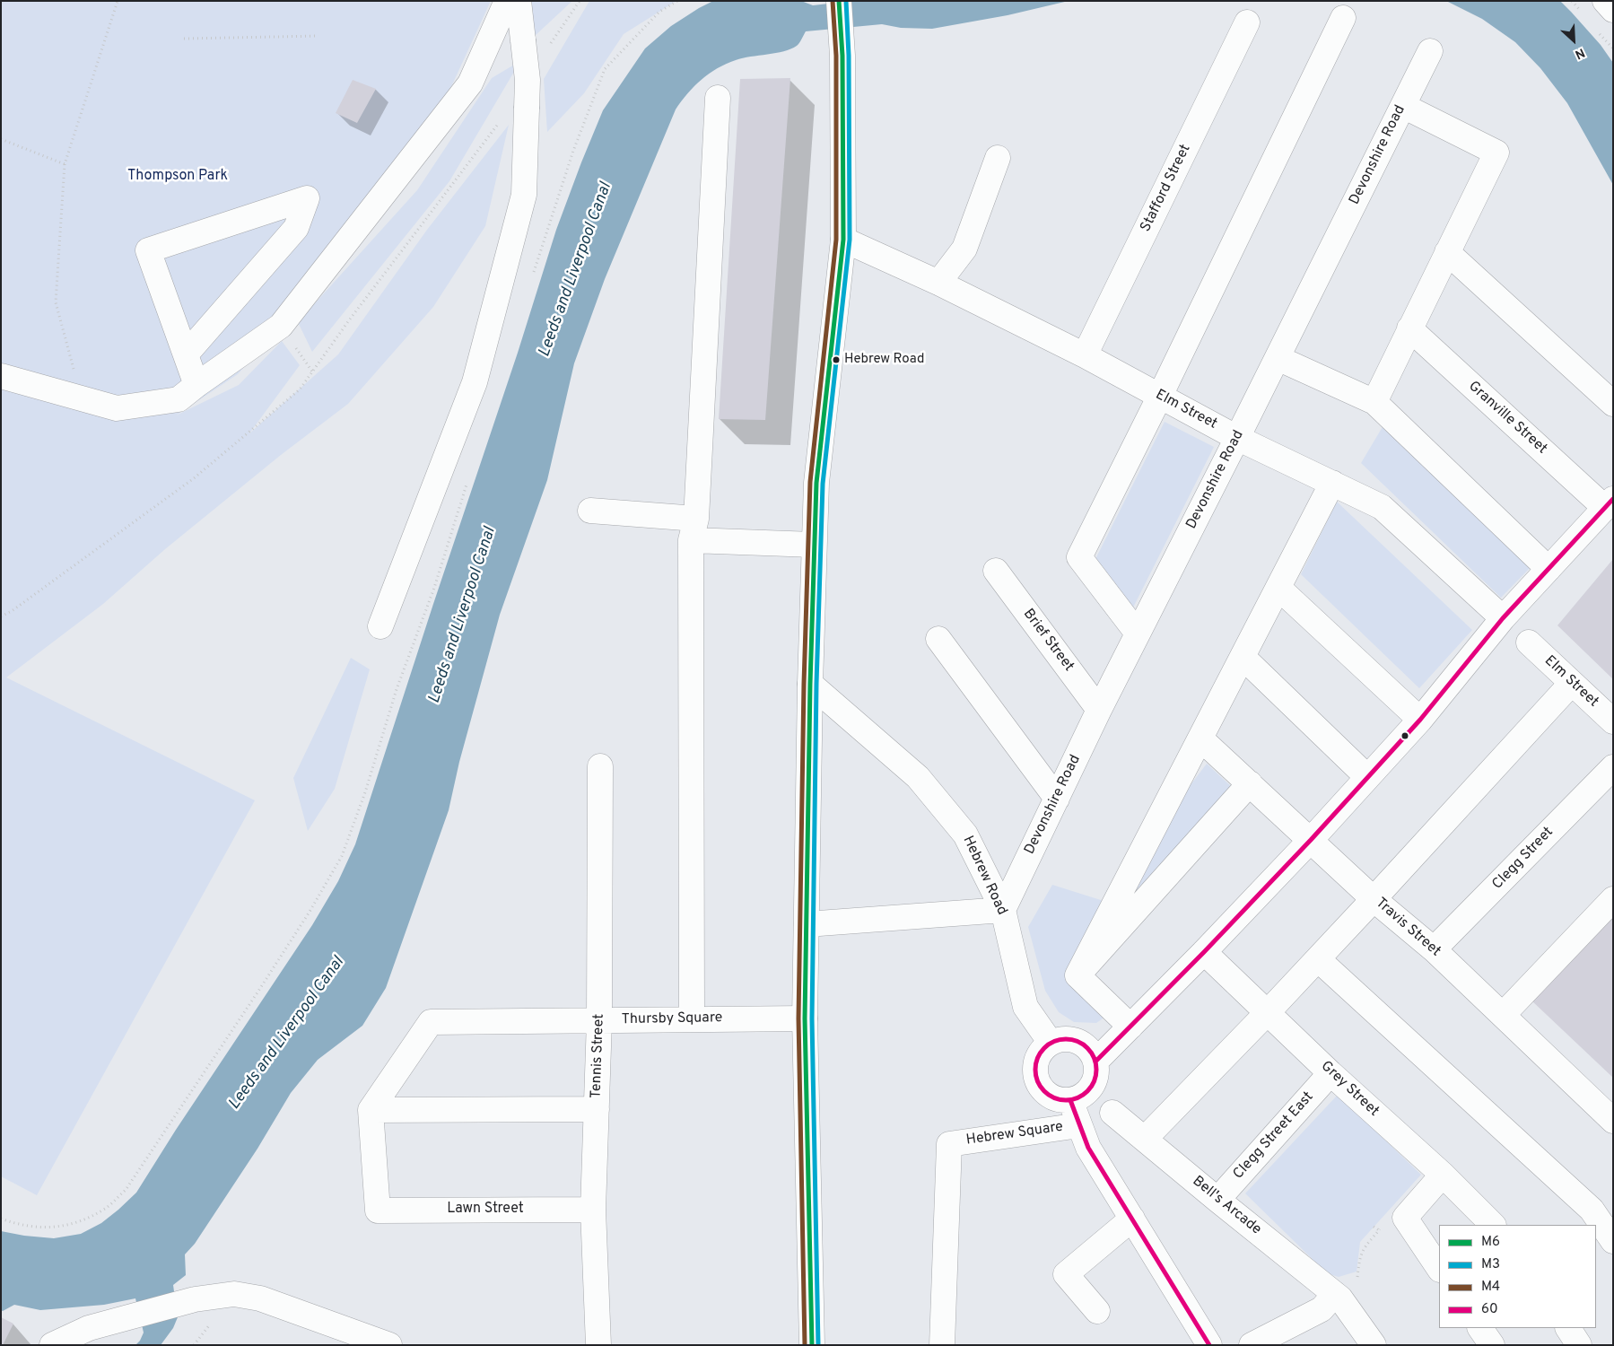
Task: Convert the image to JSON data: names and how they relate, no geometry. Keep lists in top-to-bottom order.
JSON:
{
  "streets": {
    "street": [
      "Devonshire Road",
      "Stafford Street",
      "Elm Street",
      "Granville Street",
      "Brief Street",
      "Clegg Street",
      "Hebrew Road",
      "Travis Street",
      "Thursby Square",
      "Tennis Street",
      "Grey Street",
      "Hebrew Square",
      "Clegg Street East",
      "Bell's Arcade",
      "Lawn Street"
    ]
  },
  "crossings": [
    ["Devonshire Road", "Elm Street"],
    ["Devonshire Road", "Brief Street"],
    ["Devonshire Road", "Hebrew Road"],
    ["Stafford Street", "Elm Street"],
    ["Clegg Street", "Travis Street"],
    ["Thursby Square", "Tennis Street"],
    ["Thursby Square", "Lawn Street"],
    ["Tennis Street", "Lawn Street"],
    ["Grey Street", "Clegg Street East"],
    ["Clegg Street East", "Bell's Arcade"]
  ],
  "water": ["Leeds and Liverpool Canal"],
  "parks": ["Thompson Park"],
  "places": ["Hebrew Road"],
  "lines": [
    "transit line M6",
    "transit line M3",
    "transit line M4",
    "transit line 60"
  ],
  "legend": [
    "M6",
    "M3",
    "M4",
    "60"
  ],
  "north": "bottom right"
}
